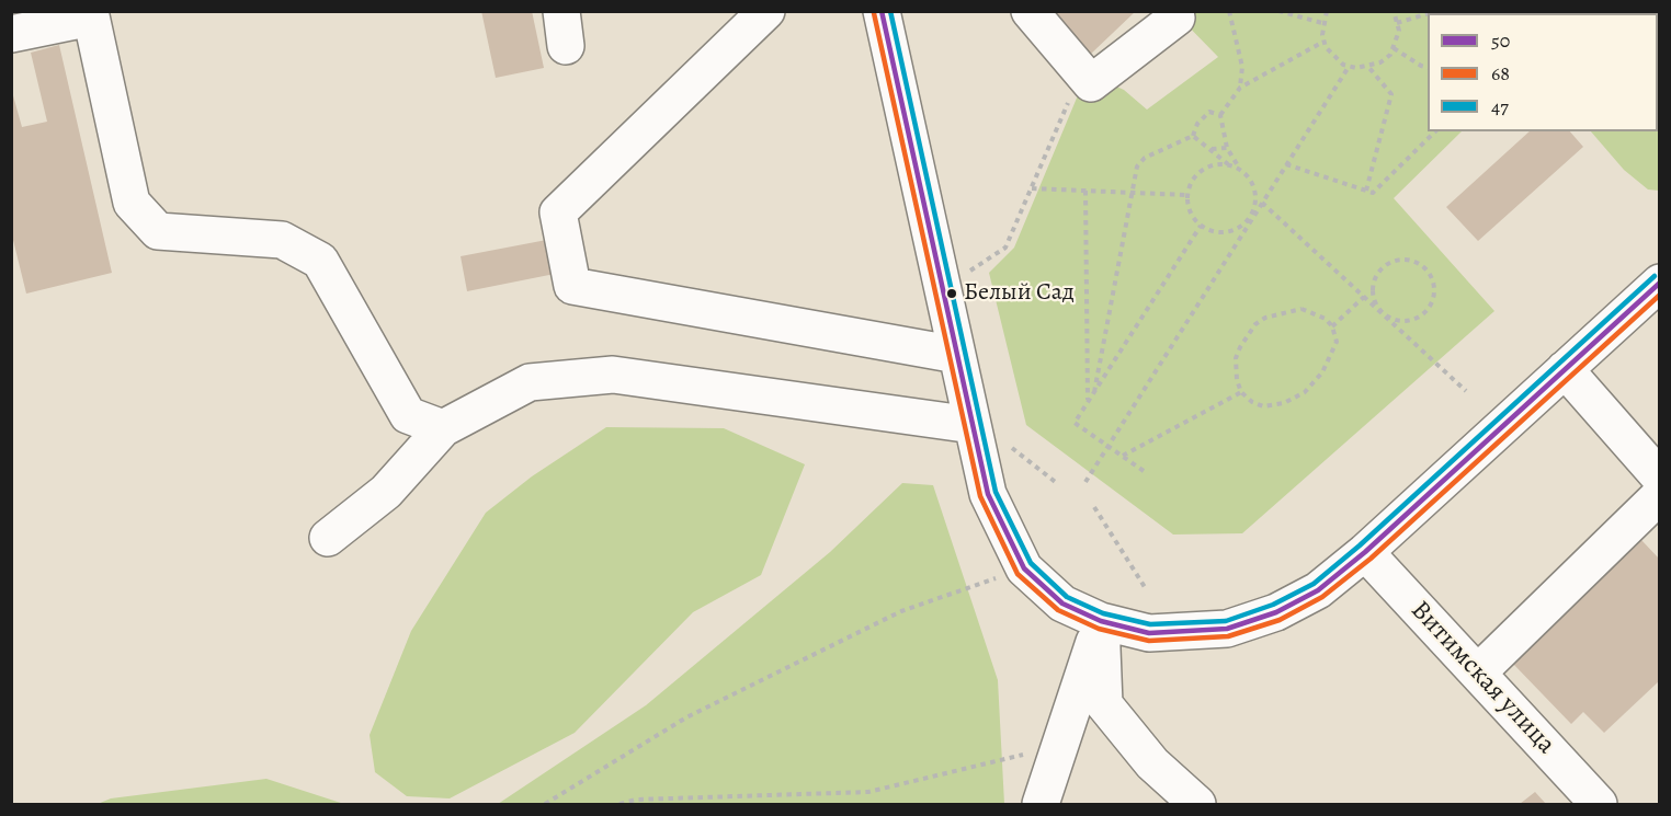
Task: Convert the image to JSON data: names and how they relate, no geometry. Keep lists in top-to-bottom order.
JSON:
{
  "streets": {
    "street": ["Витимская улица"]
  },
  "places": ["Белый Сад"],
  "lines": ["transit line 50", "transit line 47", "transit line 68"],
  "legend": ["50", "68", "47"]
}
